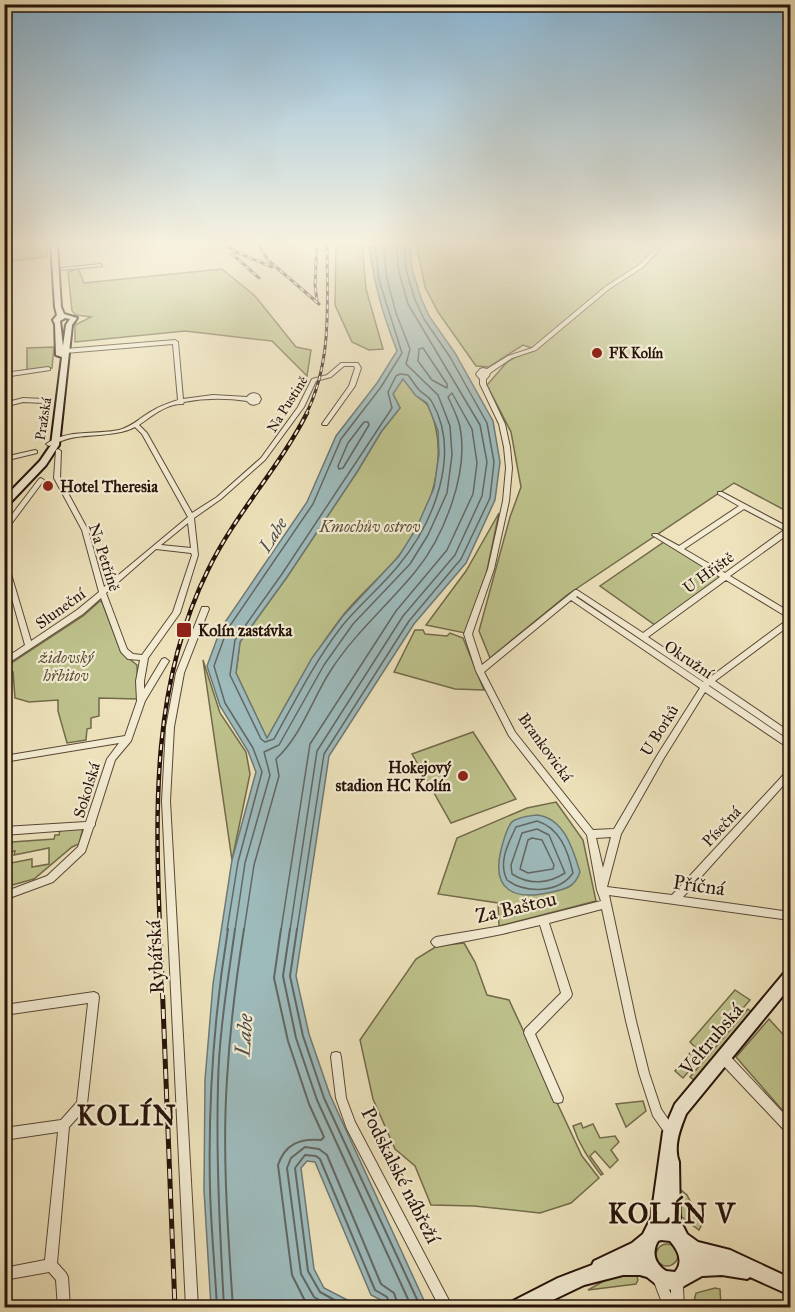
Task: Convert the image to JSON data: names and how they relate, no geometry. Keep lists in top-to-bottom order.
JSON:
{
  "streets": {
    "street": [
      "Na Pustině",
      "Pražská",
      "Na Petříně",
      "U Hřiště",
      "Sluneční",
      "Okružní",
      "U Borků",
      "Brankovická",
      "Sokolská",
      "Písečná",
      "Příčná",
      "Za Baštou",
      "Rybářská",
      "Veltrubská",
      "Podskalské nábřeží"
    ]
  },
  "crossings": [
    ["Na Pustině", "Sluneční"],
    ["Na Petříně", "Sluneční"],
    ["U Hřiště", "Okružní"],
    ["Okružní", "U Borků"],
    ["U Borků", "Brankovická"],
    ["U Borků", "Příčná"],
    ["Brankovická", "Příčná"],
    ["Brankovická", "Za Baštou"],
    ["Brankovická", "Veltrubská"],
    ["Písečná", "Příčná"]
  ],
  "districts": ["KOLÍN", "KOLÍN V"],
  "water": ["Labe"],
  "parks": ["Kmochův ostrov", "židovský hřbitov"],
  "places": {
    "other": ["FK Kolín", "Hotel Theresia", "Hokejový stadion HC Kolín"],
    "transit": ["Kolín zastávka"]
  }
}
